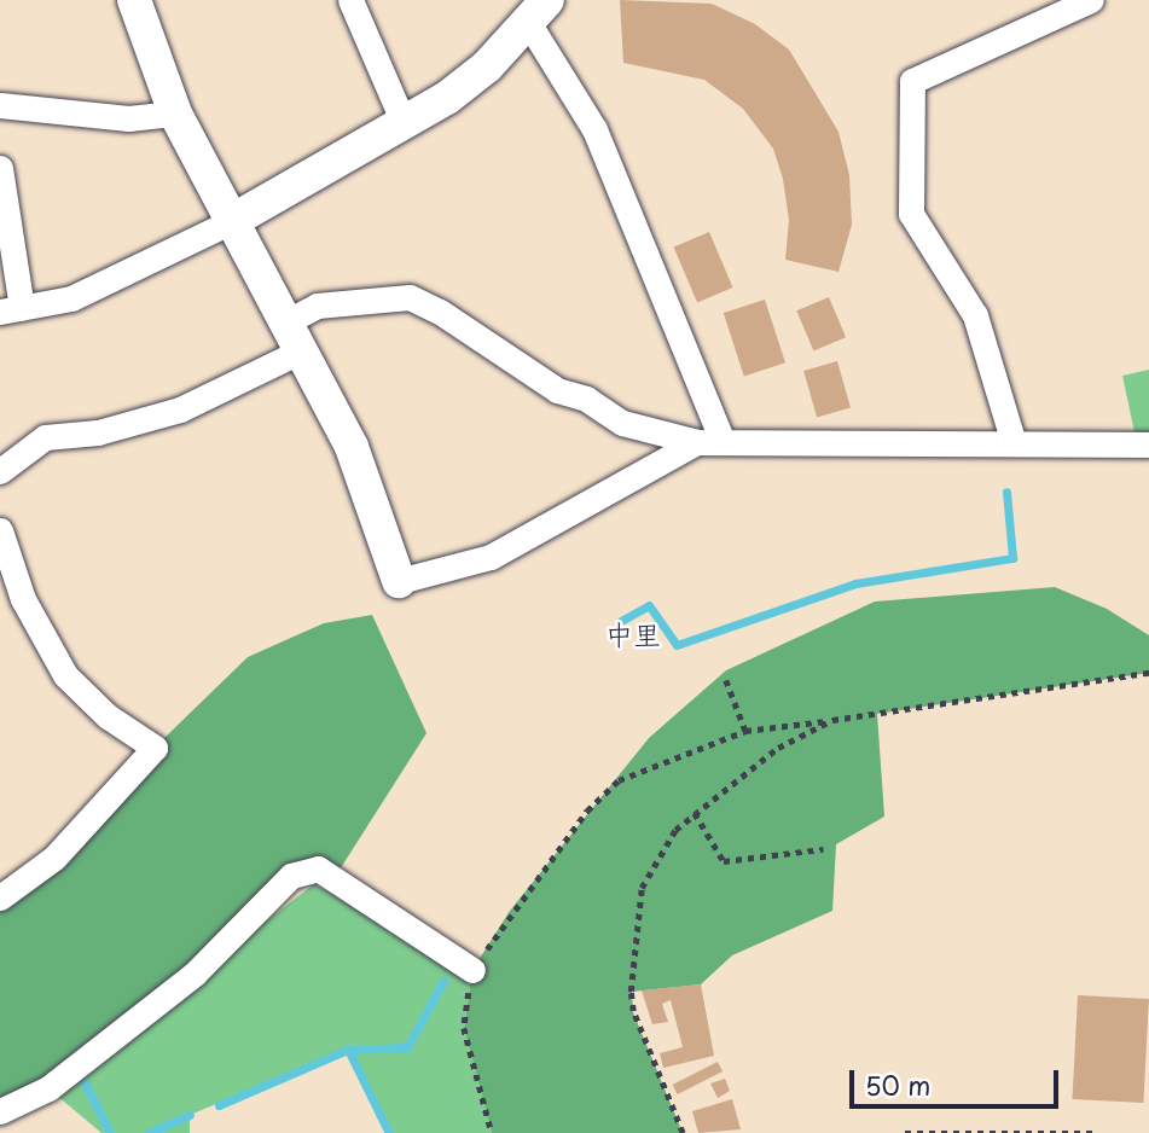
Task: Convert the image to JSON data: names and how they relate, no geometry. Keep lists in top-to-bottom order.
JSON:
{
  "districts": ["中里"],
  "scale_bar": "50 m"
}
